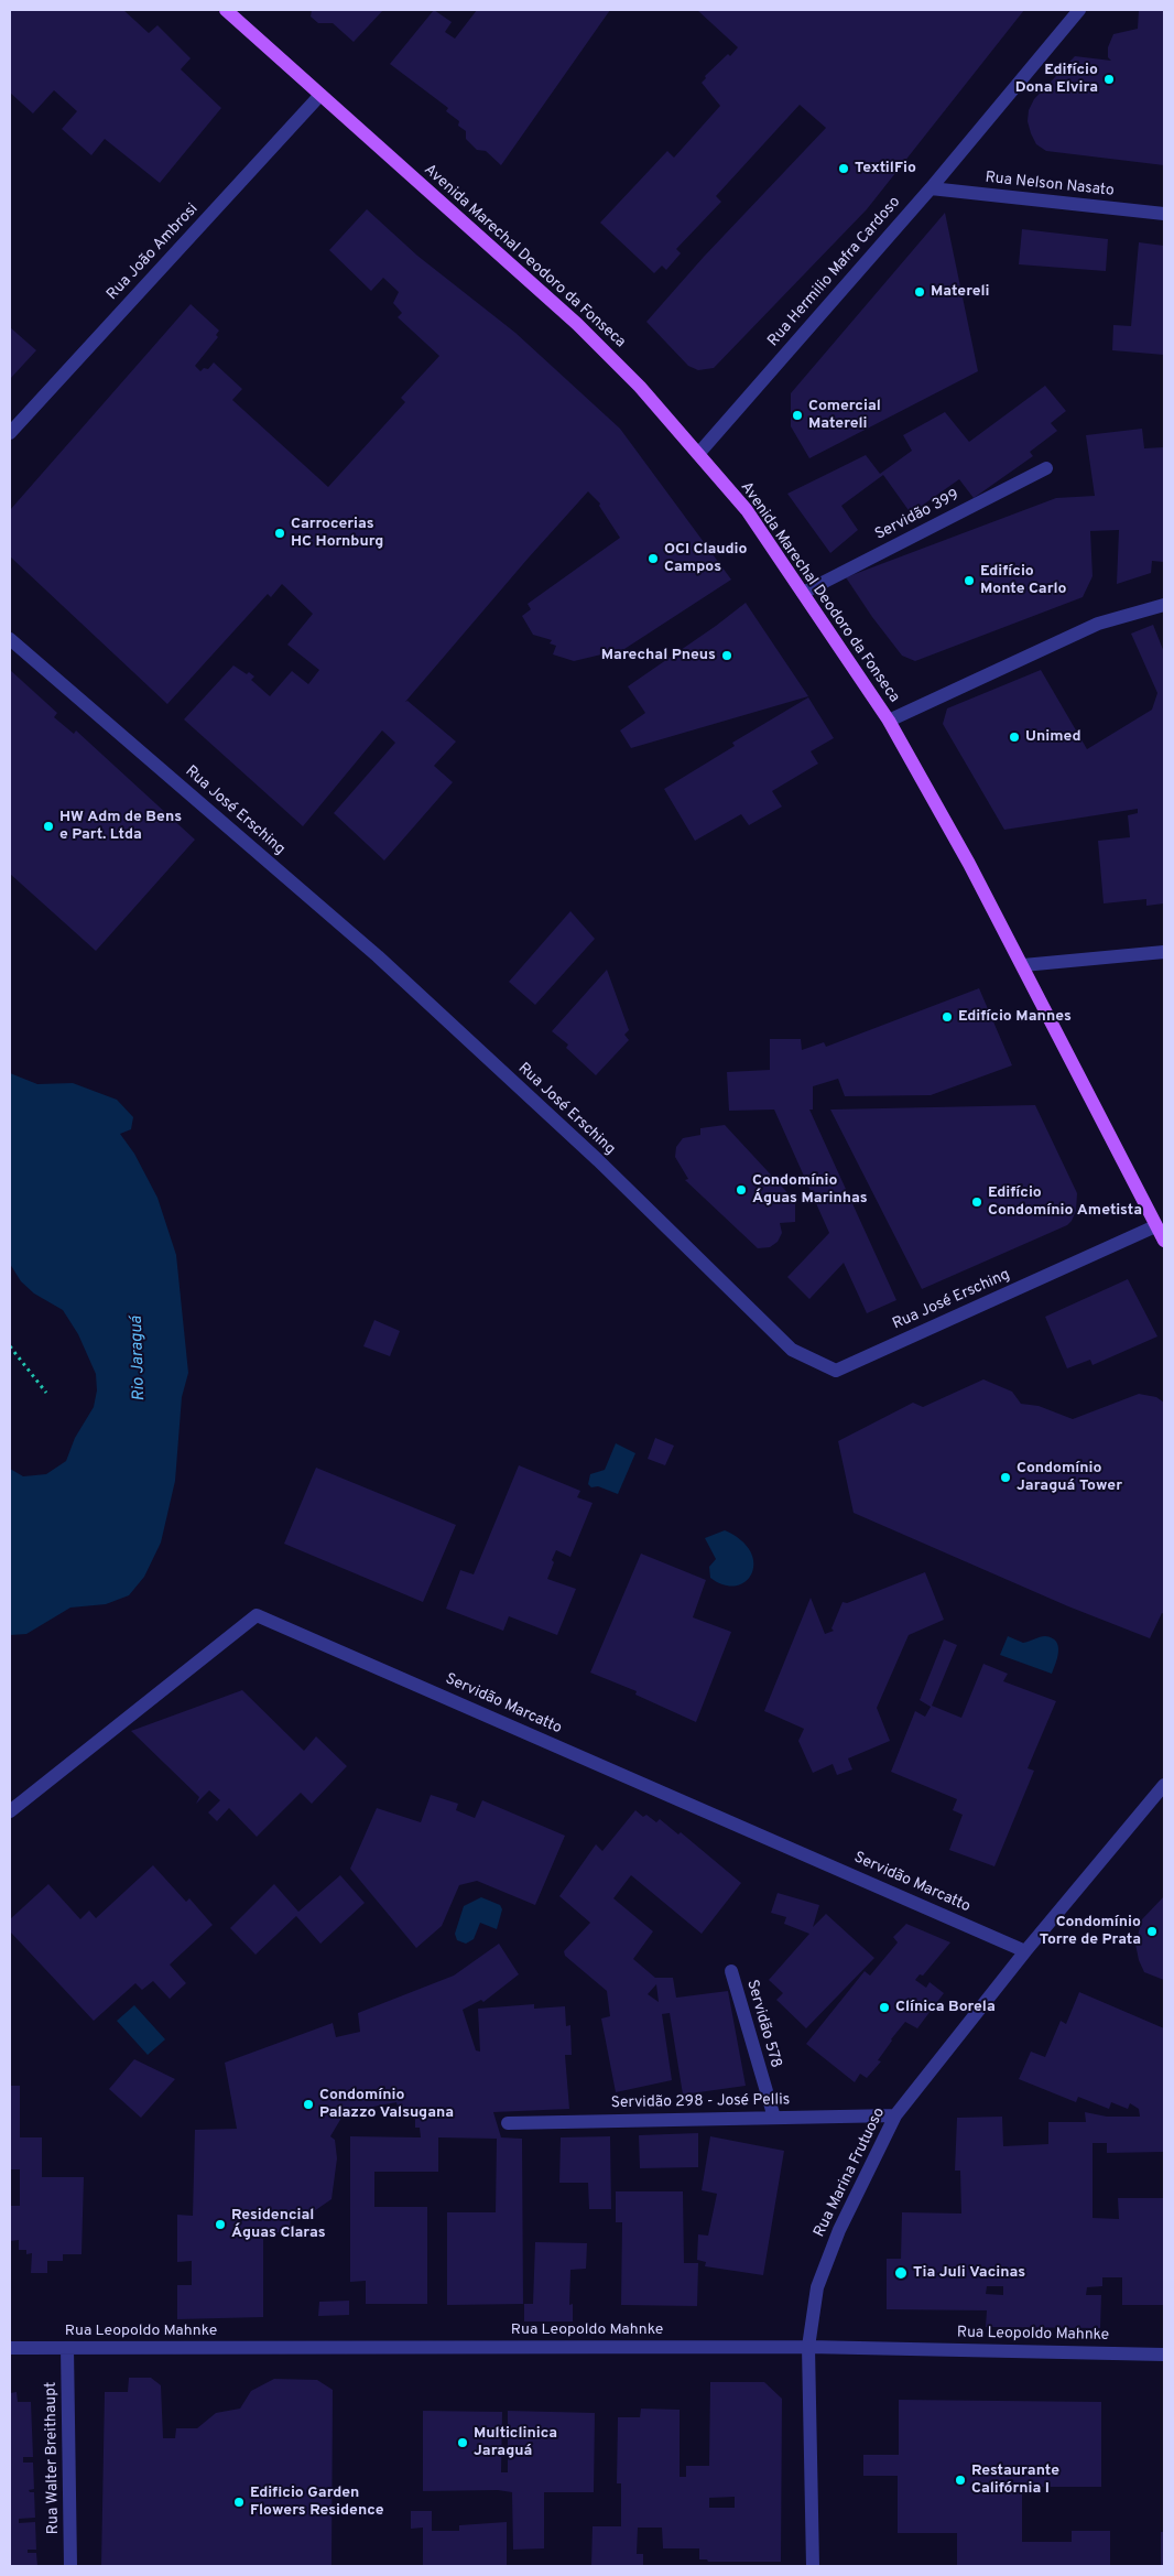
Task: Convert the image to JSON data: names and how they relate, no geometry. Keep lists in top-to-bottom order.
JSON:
{
  "streets": {
    "main road": ["Avenida Marechal Deodoro da Fonseca"],
    "street": [
      "Rua Nelson Nasato",
      "Rua João Ambrosi",
      "Rua Hermilio Mafra Cardoso",
      "Servidão 399",
      "Rua José Ersching",
      "Servidão Marcatto",
      "Servidão 578",
      "Servidão 298 - José Pellis",
      "Rua Marina Frutuoso",
      "Rua Leopoldo Mahnke",
      "Rua Walter Breithaupt"
    ]
  },
  "crossings": [
    ["Rua Nelson Nasato", "Rua Hermilio Mafra Cardoso"],
    ["Rua João Ambrosi", "Avenida Marechal Deodoro da Fonseca"],
    ["Avenida Marechal Deodoro da Fonseca", "Rua Hermilio Mafra Cardoso"],
    ["Avenida Marechal Deodoro da Fonseca", "Servidão 399"],
    ["Avenida Marechal Deodoro da Fonseca", "Rua José Ersching"],
    ["Servidão Marcatto", "Rua Marina Frutuoso"],
    ["Servidão 578", "Servidão 298 - José Pellis"],
    ["Servidão 298 - José Pellis", "Rua Marina Frutuoso"],
    ["Rua Marina Frutuoso", "Rua Leopoldo Mahnke"],
    ["Rua Leopoldo Mahnke", "Rua Walter Breithaupt"]
  ],
  "water": ["Rio Jaraguá"],
  "places": [
    "Edifício Dona Elvira",
    "TextilFio",
    "Matereli",
    "Comercial Matereli",
    "Carrocerias HC Hornburg",
    "OCI Claudio Campos",
    "Edifício Monte Carlo",
    "Marechal Pneus",
    "Unimed",
    "HW Adm de Bens e Part. Ltda",
    "Edifício Mannes",
    "Condomínio Águas Marinhas",
    "Edifício Condomínio Ametista",
    "Condomínio Jaraguá Tower",
    "Condomínio Torre de Prata",
    "Clínica Borela",
    "Condomínio Palazzo Valsugana",
    "Residencial Águas Claras",
    "Tia Juli Vacinas",
    "Multiclinica Jaraguá",
    "Restaurante Califórnia I",
    "Edificio Garden Flowers Residence"
  ]
}
